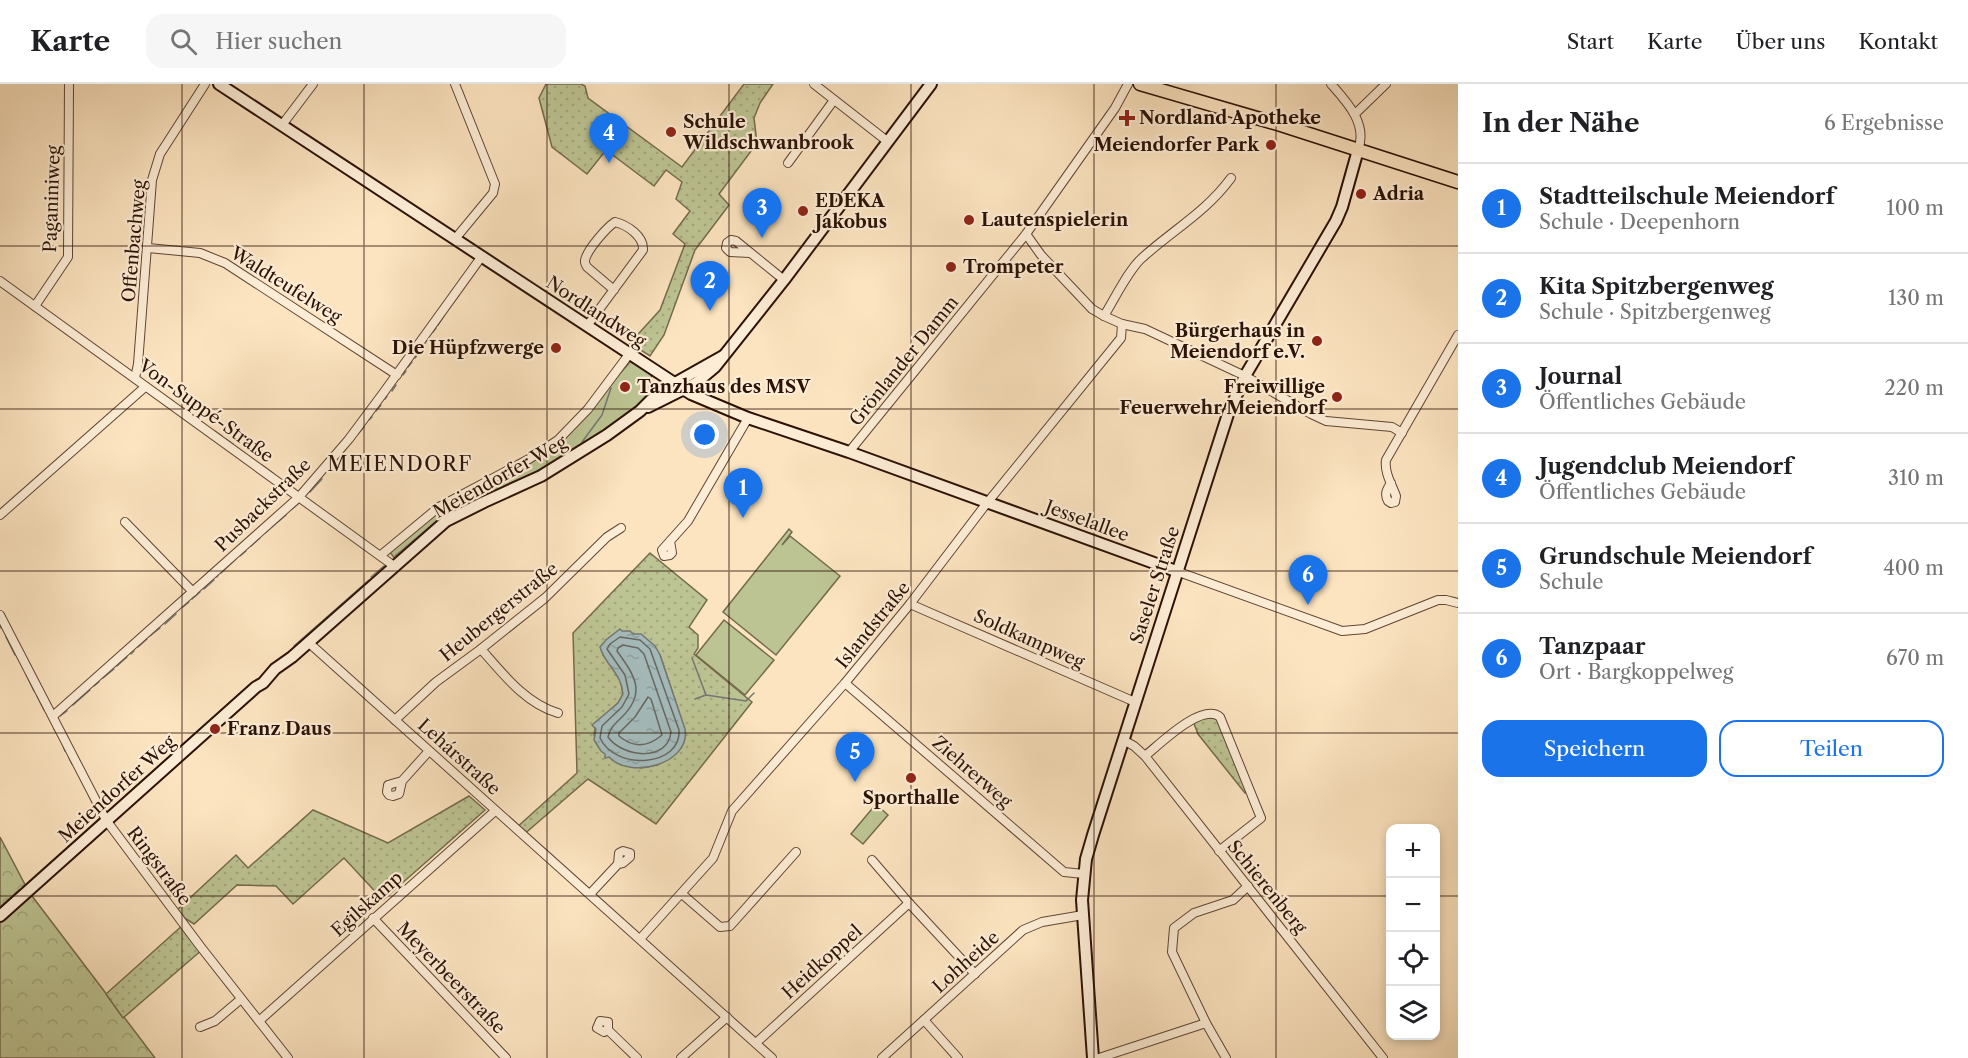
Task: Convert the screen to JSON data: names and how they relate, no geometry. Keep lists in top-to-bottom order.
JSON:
{
  "streets": {
    "street": [
      "Paganiniweg",
      "Offenbachweg",
      "Waldteufelweg",
      "Nordlandweg",
      "Grönlander Damm",
      "Von-Suppé-Straße",
      "Meiendorfer Weg",
      "Pusbackstraße",
      "Jesselallee",
      "Saseler Straße",
      "Heubergerstraße",
      "Islandstraße",
      "Soldkampweg",
      "Lehárstraße",
      "Ziehrerweg",
      "Ringstraße",
      "Schierenberg",
      "Egilskamp",
      "Heidkoppel",
      "Lohheide",
      "Meyerbeerstraße"
    ]
  },
  "crossings": [
    ["Paganiniweg", "Von-Suppé-Straße"],
    ["Offenbachweg", "Waldteufelweg"],
    ["Offenbachweg", "Von-Suppé-Straße"],
    ["Waldteufelweg", "Pusbackstraße"],
    ["Nordlandweg", "Grönlander Damm"],
    ["Nordlandweg", "Meiendorfer Weg"],
    ["Nordlandweg", "Pusbackstraße"],
    ["Nordlandweg", "Jesselallee"],
    ["Nordlandweg", "Islandstraße"],
    ["Von-Suppé-Straße", "Meiendorfer Weg"],
    ["Von-Suppé-Straße", "Pusbackstraße"],
    ["Meiendorfer Weg", "Lehárstraße"],
    ["Meiendorfer Weg", "Ringstraße"],
    ["Pusbackstraße", "Ringstraße"],
    ["Jesselallee", "Saseler Straße"],
    ["Jesselallee", "Islandstraße"],
    ["Saseler Straße", "Soldkampweg"],
    ["Saseler Straße", "Ziehrerweg"],
    ["Saseler Straße", "Schierenberg"],
    ["Saseler Straße", "Lohheide"],
    ["Heubergerstraße", "Lehárstraße"],
    ["Islandstraße", "Soldkampweg"],
    ["Islandstraße", "Lehárstraße"],
    ["Islandstraße", "Ziehrerweg"],
    ["Lehárstraße", "Egilskamp"],
    ["Lehárstraße", "Heidkoppel"],
    ["Ringstraße", "Egilskamp"],
    ["Egilskamp", "Meyerbeerstraße"]
  ],
  "districts": ["MEIENDORF"],
  "places": {
    "health": ["Nordland Apotheke"],
    "other": [
      "Schule Wildschwanbrook",
      "Meiendorfer Park",
      "Adria",
      "EDEKA Jakobus",
      "Lautenspielerin",
      "Trompeter",
      "Bürgerhaus in Meiendorf e.V.",
      "Die Hüpfzwerge",
      "Tanzhaus des MSV",
      "Freiwillige Feuerwehr Meiendorf",
      "Franz Daus",
      "Sporthalle"
    ]
  },
  "page": {
    "header": "Karte",
    "search": "Hier suchen",
    "nav": [
      "Start",
      "Karte",
      "Über uns",
      "Kontakt"
    ],
    "heading": ["In der Nähe", "6 Ergebnisse"],
    "pins": [
      "4",
      "3",
      "2",
      "1",
      "6",
      "5"
    ],
    "list": [
      {
        "mark": "1",
        "name": "Stadtteilschule Meiendorf",
        "note": "Schule · Deepenhorn",
        "value": "100 m"
      },
      {
        "mark": "2",
        "name": "Kita Spitzbergenweg",
        "note": "Schule · Spitzbergenweg",
        "value": "130 m"
      },
      {
        "mark": "3",
        "name": "Journal",
        "note": "Öffentliches Gebäude",
        "value": "220 m"
      },
      {
        "mark": "4",
        "name": "Jugendclub Meiendorf",
        "note": "Öffentliches Gebäude",
        "value": "310 m"
      },
      {
        "mark": "5",
        "name": "Grundschule Meiendorf",
        "note": "Schule",
        "value": "400 m"
      },
      {
        "mark": "6",
        "name": "Tanzpaar",
        "note": "Ort · Bargkoppelweg",
        "value": "670 m"
      }
    ],
    "buttons": ["Speichern", "Teilen"],
    "map_buttons": ["+", "−"]
  }
}
